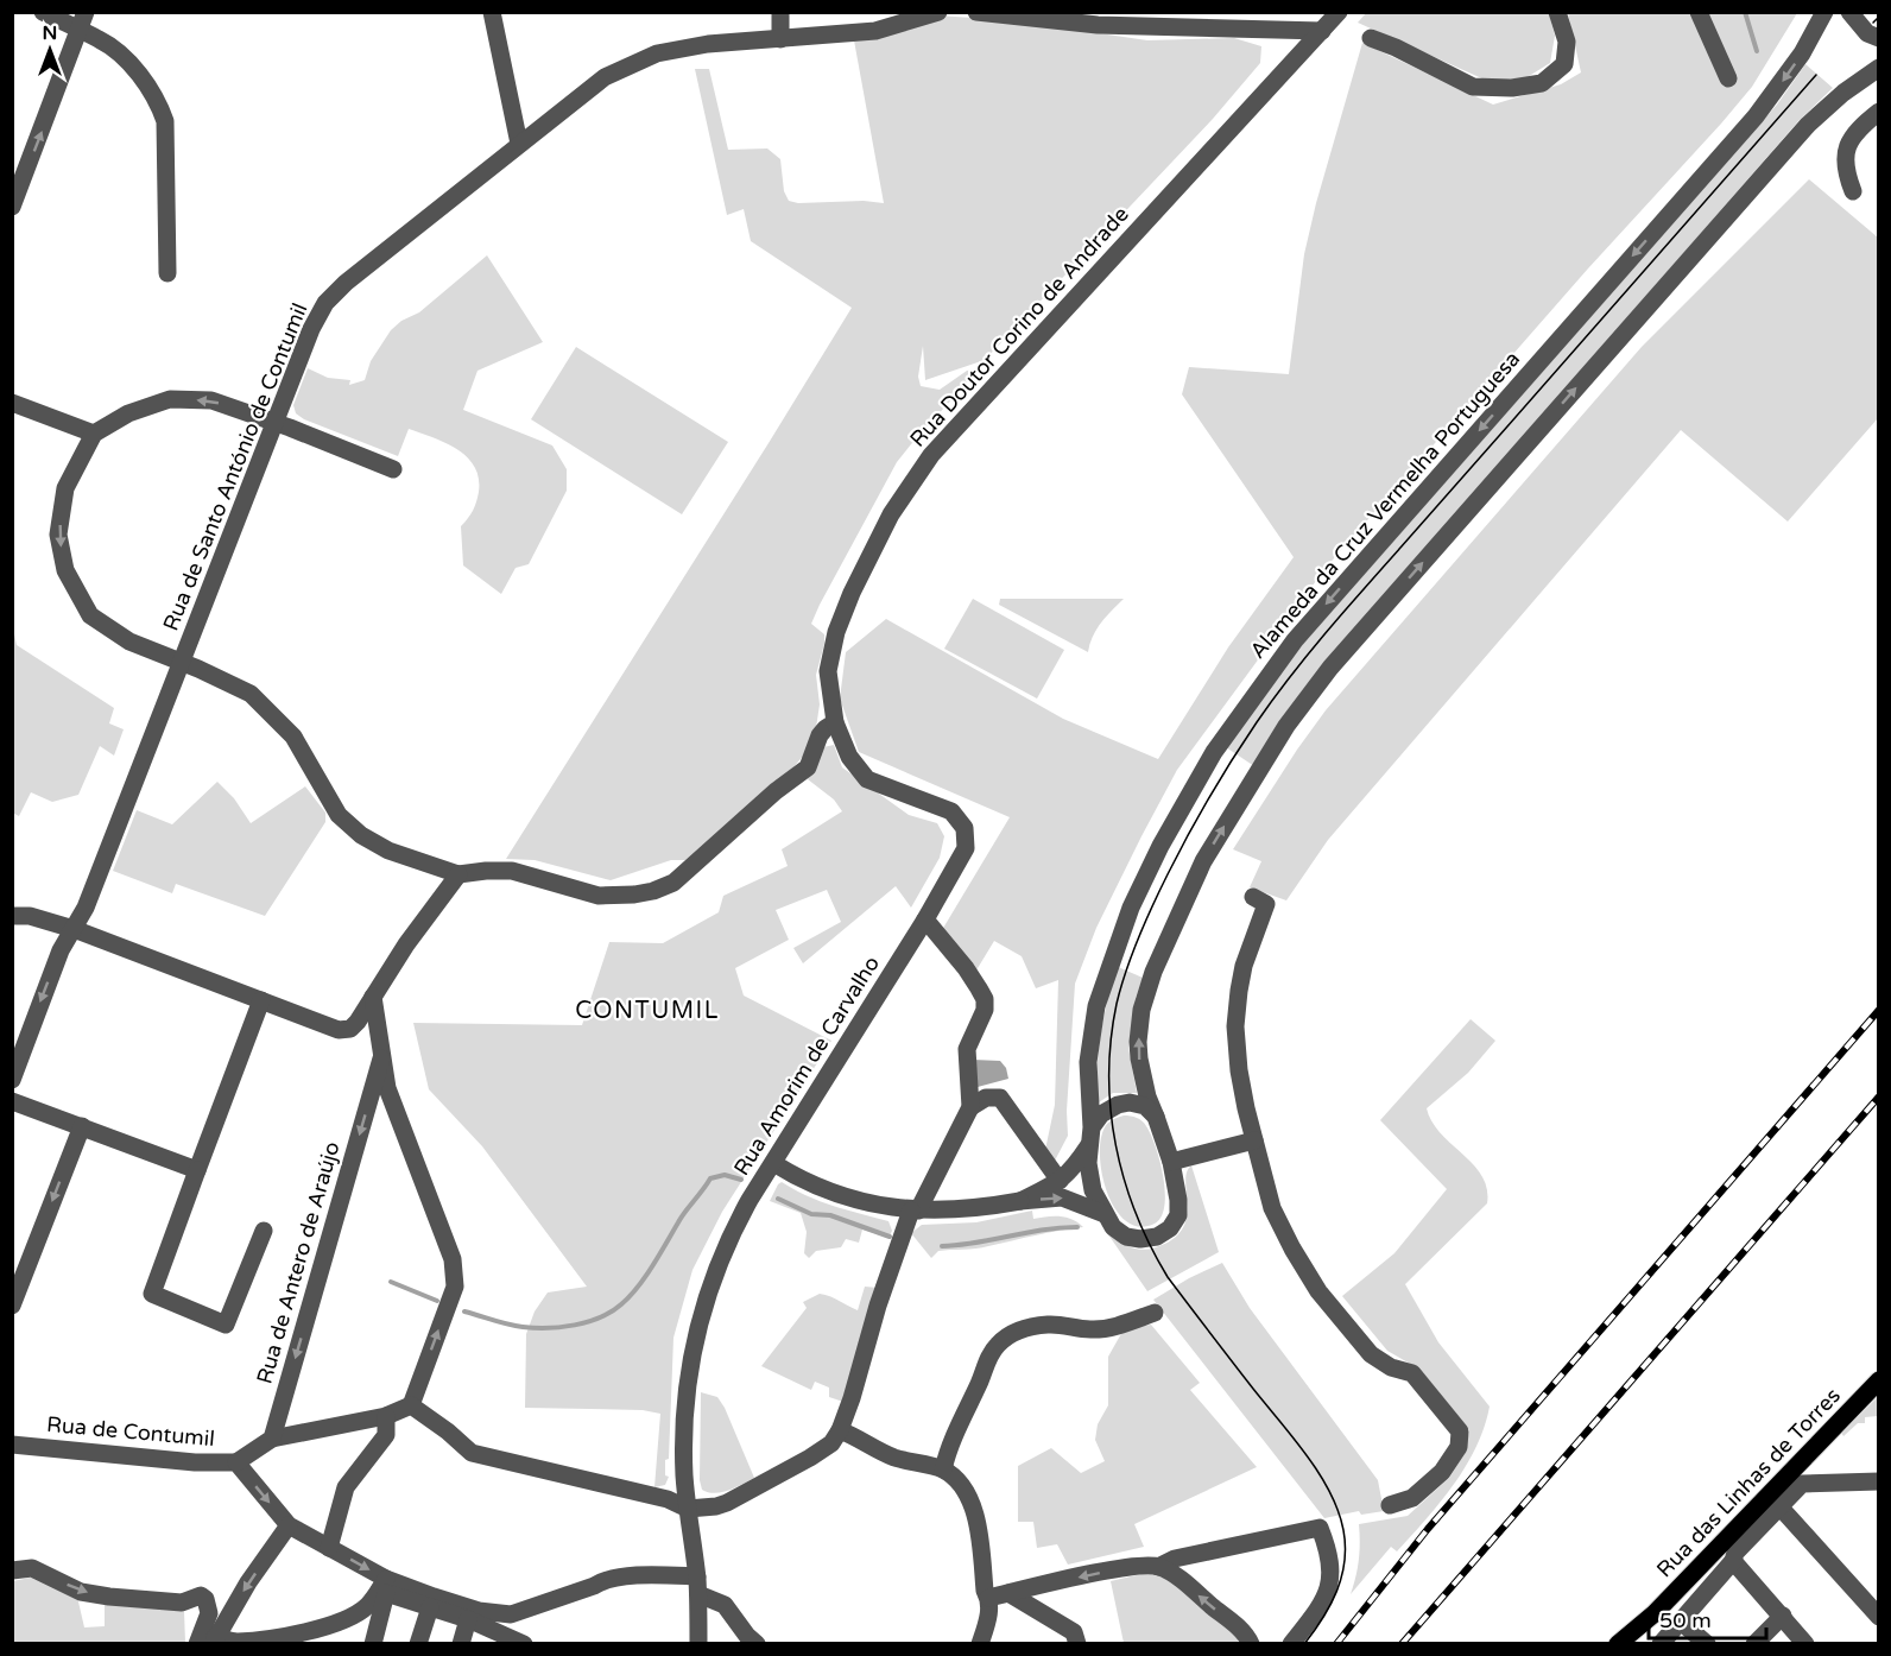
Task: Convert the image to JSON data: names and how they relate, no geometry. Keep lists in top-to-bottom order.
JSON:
{
  "streets": {
    "main road": ["Rua das Linhas de Torres"],
    "street": [
      "Rua Doutor Corino de Andrade",
      "Rua de Santo António de Contumil",
      "Alameda da Cruz Vermelha Portuguesa",
      "Rua Amorim de Carvalho",
      "Rua de Antero de Araújo",
      "Rua de Contumil"
    ]
  },
  "crossings": [
    ["Rua Doutor Corino de Andrade", "Rua de Santo António de Contumil"],
    ["Rua Doutor Corino de Andrade", "Rua Amorim de Carvalho"],
    ["Rua de Santo António de Contumil", "Rua Amorim de Carvalho"]
  ],
  "districts": ["CONTUMIL"],
  "scale_bar": "50 m",
  "north": "top"
}
